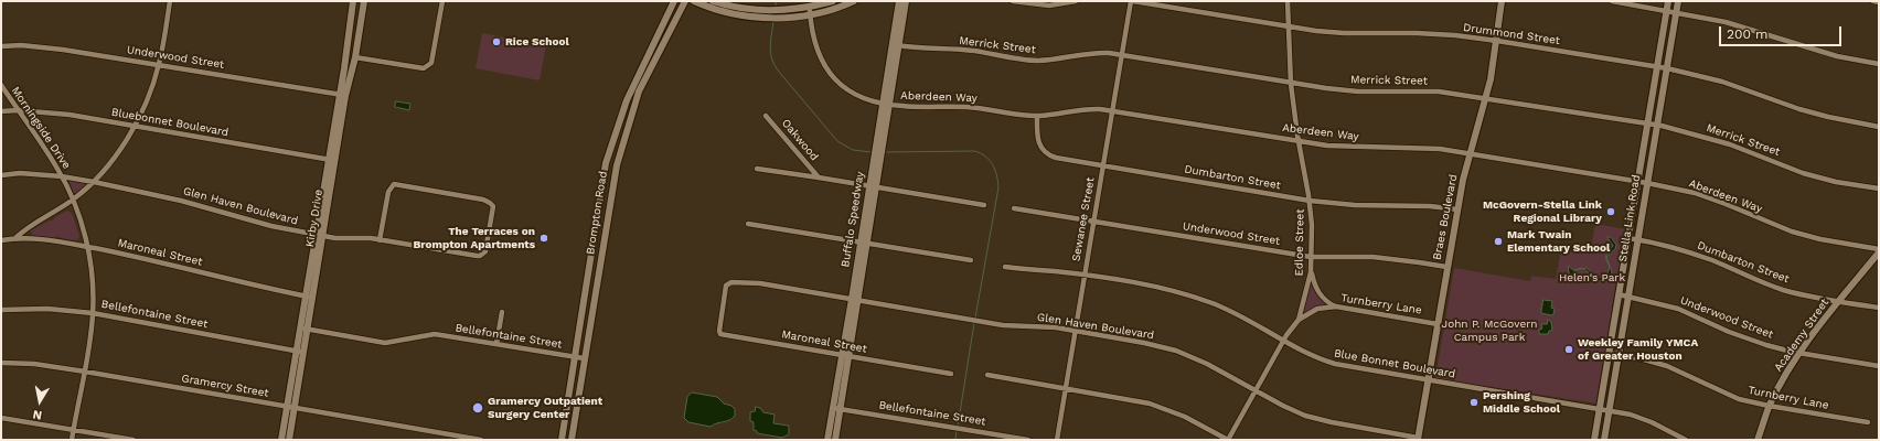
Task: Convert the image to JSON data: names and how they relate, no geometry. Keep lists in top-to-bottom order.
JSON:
{
  "streets": {
    "main road": [
      "Brompton Road",
      "Braes Boulevard",
      "Kirby Drive",
      "Stella Link Road",
      "Buffalo Speedway",
      "Academy Street"
    ],
    "street": [
      "Drummond Street",
      "Merrick Street",
      "Underwood Street",
      "Aberdeen Way",
      "Bluebonnet Boulevard",
      "Morningside Drive",
      "Oakwood",
      "Dumbarton Street",
      "Glen Haven Boulevard",
      "Sewanee Street",
      "Edloe Street",
      "Maroneal Street",
      "Turnberry Lane",
      "Bellefontaine Street",
      "Blue Bonnet Boulevard",
      "Gramercy Street"
    ]
  },
  "crossings": [
    ["Drummond Street", "Braes Boulevard"],
    ["Drummond Street", "Stella Link Road"],
    ["Drummond Street", "Sewanee Street"],
    ["Drummond Street", "Edloe Street"],
    ["Merrick Street", "Braes Boulevard"],
    ["Merrick Street", "Stella Link Road"],
    ["Merrick Street", "Buffalo Speedway"],
    ["Merrick Street", "Sewanee Street"],
    ["Merrick Street", "Edloe Street"],
    ["Underwood Street", "Braes Boulevard"],
    ["Underwood Street", "Kirby Drive"],
    ["Underwood Street", "Stella Link Road"],
    ["Underwood Street", "Sewanee Street"],
    ["Underwood Street", "Edloe Street"],
    ["Underwood Street", "Academy Street"],
    ["Aberdeen Way", "Dumbarton Street"],
    ["Aberdeen Way", "Braes Boulevard"],
    ["Aberdeen Way", "Stella Link Road"],
    ["Aberdeen Way", "Buffalo Speedway"],
    ["Aberdeen Way", "Sewanee Street"],
    ["Aberdeen Way", "Edloe Street"],
    ["Bluebonnet Boulevard", "Morningside Drive"],
    ["Bluebonnet Boulevard", "Kirby Drive"],
    ["Morningside Drive", "Glen Haven Boulevard"],
    ["Morningside Drive", "Maroneal Street"],
    ["Morningside Drive", "Bellefontaine Street"],
    ["Morningside Drive", "Gramercy Street"],
    ["Dumbarton Street", "Braes Boulevard"],
    ["Dumbarton Street", "Stella Link Road"],
    ["Dumbarton Street", "Sewanee Street"],
    ["Dumbarton Street", "Edloe Street"],
    ["Dumbarton Street", "Academy Street"],
    ["Glen Haven Boulevard", "Braes Boulevard"],
    ["Glen Haven Boulevard", "Kirby Drive"],
    ["Glen Haven Boulevard", "Buffalo Speedway"],
    ["Glen Haven Boulevard", "Sewanee Street"],
    ["Glen Haven Boulevard", "Edloe Street"],
    ["Glen Haven Boulevard", "Maroneal Street"],
    ["Brompton Road", "Bellefontaine Street"],
    ["Braes Boulevard", "Turnberry Lane"],
    ["Braes Boulevard", "Blue Bonnet Boulevard"],
    ["Kirby Drive", "Maroneal Street"],
    ["Kirby Drive", "Bellefontaine Street"],
    ["Kirby Drive", "Gramercy Street"],
    ["Stella Link Road", "Turnberry Lane"],
    ["Stella Link Road", "Blue Bonnet Boulevard"],
    ["Buffalo Speedway", "Maroneal Street"],
    ["Buffalo Speedway", "Bellefontaine Street"],
    ["Sewanee Street", "Blue Bonnet Boulevard"],
    ["Edloe Street", "Turnberry Lane"],
    ["Edloe Street", "Blue Bonnet Boulevard"],
    ["Turnberry Lane", "Academy Street"]
  ],
  "parks": ["Helen's Park", "John P. McGovern Campus Park"],
  "places": [
    "Rice School",
    "McGovern-Stella Link Regional Library",
    "The Terraces on Brompton Apartments",
    "Mark Twain Elementary School",
    "Weekley Family YMCA of Greater Houston",
    "Pershing Middle School",
    "Gramercy Outpatient Surgery Center"
  ],
  "scale_bar": "200 m",
  "north": "bottom"
}
